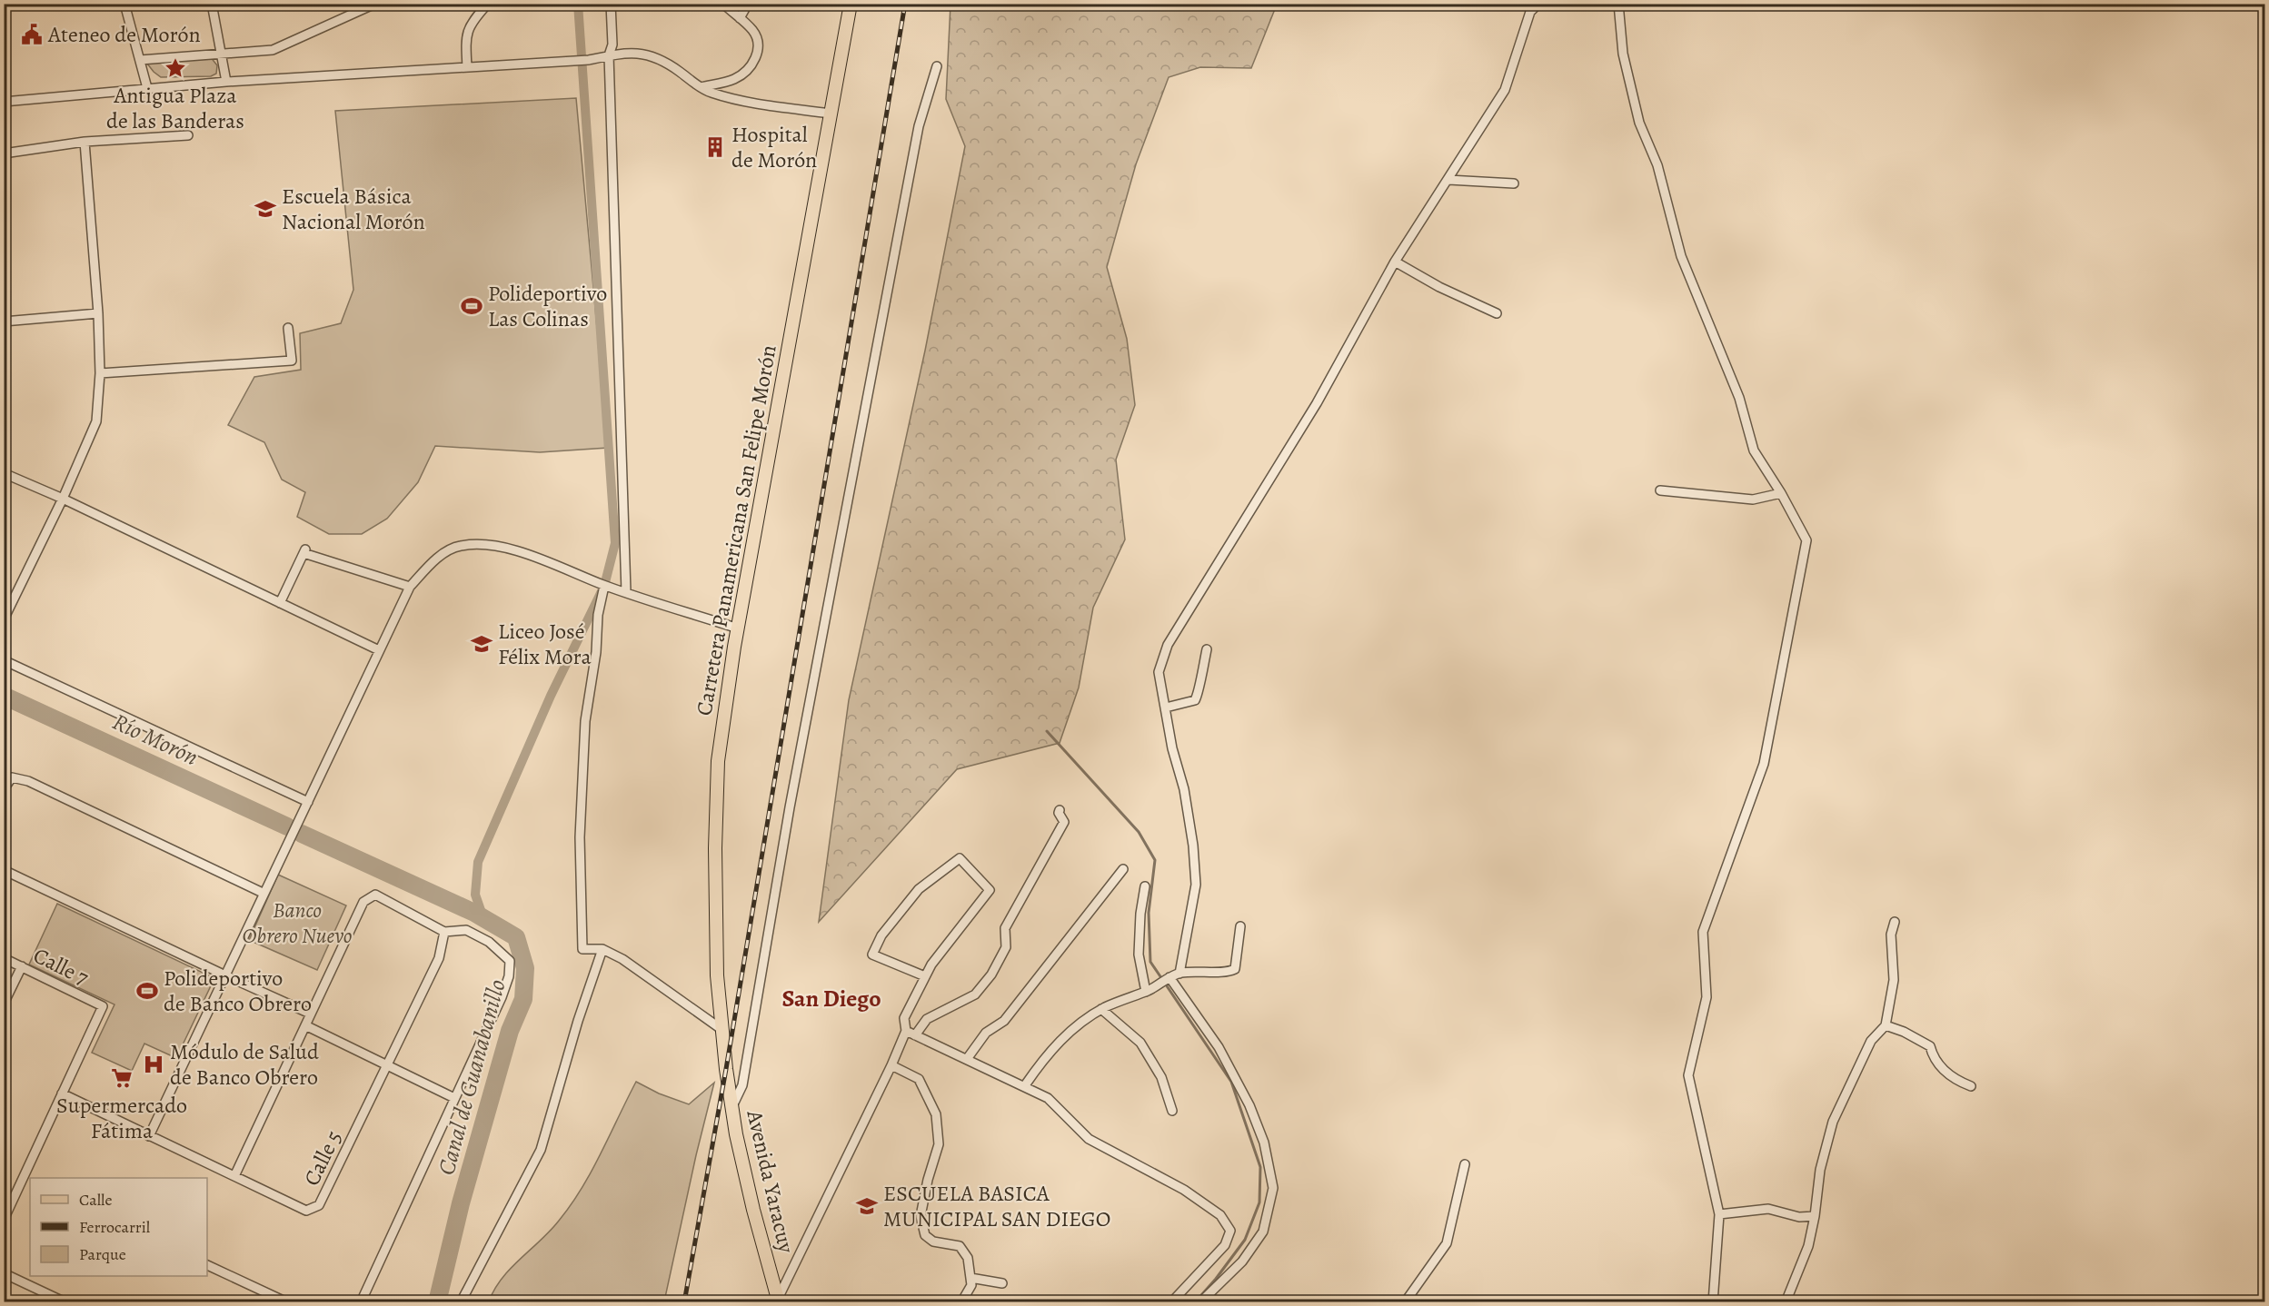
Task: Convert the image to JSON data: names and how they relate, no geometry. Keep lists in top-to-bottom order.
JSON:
{
  "streets": {
    "main road": ["Carretera Panamericana San Felipe Morón", "Avenida Yaracuy"],
    "street": ["Calle 7", "Calle 5"]
  },
  "crossings": [
    ["Carretera Panamericana San Felipe Morón", "Avenida Yaracuy"],
    ["Calle 7", "Calle 5"]
  ],
  "districts": ["San Diego"],
  "water": ["Río Morón", "Canal de Guanabanillo"],
  "parks": ["Banco Obrero Nuevo"],
  "places": {
    "public building": ["Ateneo de Morón"],
    "place": ["Antigua Plaza de las Banderas"],
    "building": ["Hospital de Morón"],
    "school or university": ["Escuela Básica Nacional Morón", "Liceo José Félix Mora", "ESCUELA BASICA MUNICIPAL SAN DIEGO"],
    "sports": ["Polideportivo Las Colinas", "Polideportivo de Banco Obrero"],
    "hospital": ["Módulo de Salud de Banco Obrero"],
    "supermarket": ["Supermercado Fátima"]
  },
  "legend": ["Calle", "Ferrocarril", "Parque"]
}
